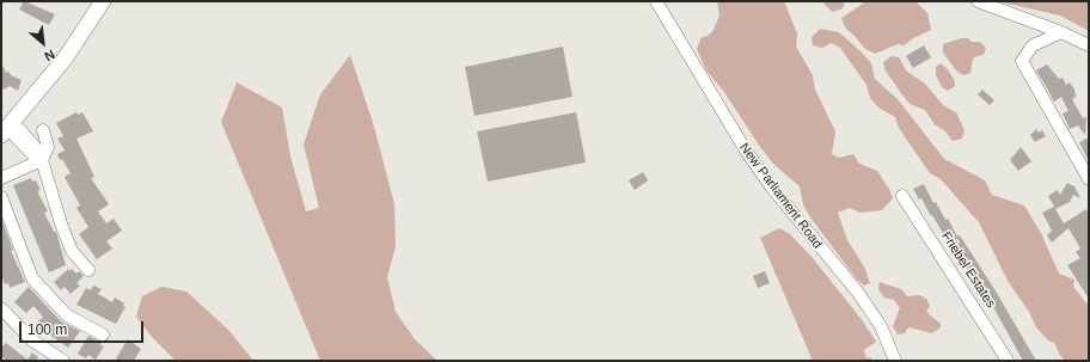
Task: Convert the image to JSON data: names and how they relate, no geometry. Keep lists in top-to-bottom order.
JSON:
{
  "streets": {
    "street": ["New Parliament Road", "Friebel Estates"]
  },
  "scale_bar": "100 m",
  "north": "bottom right"
}
